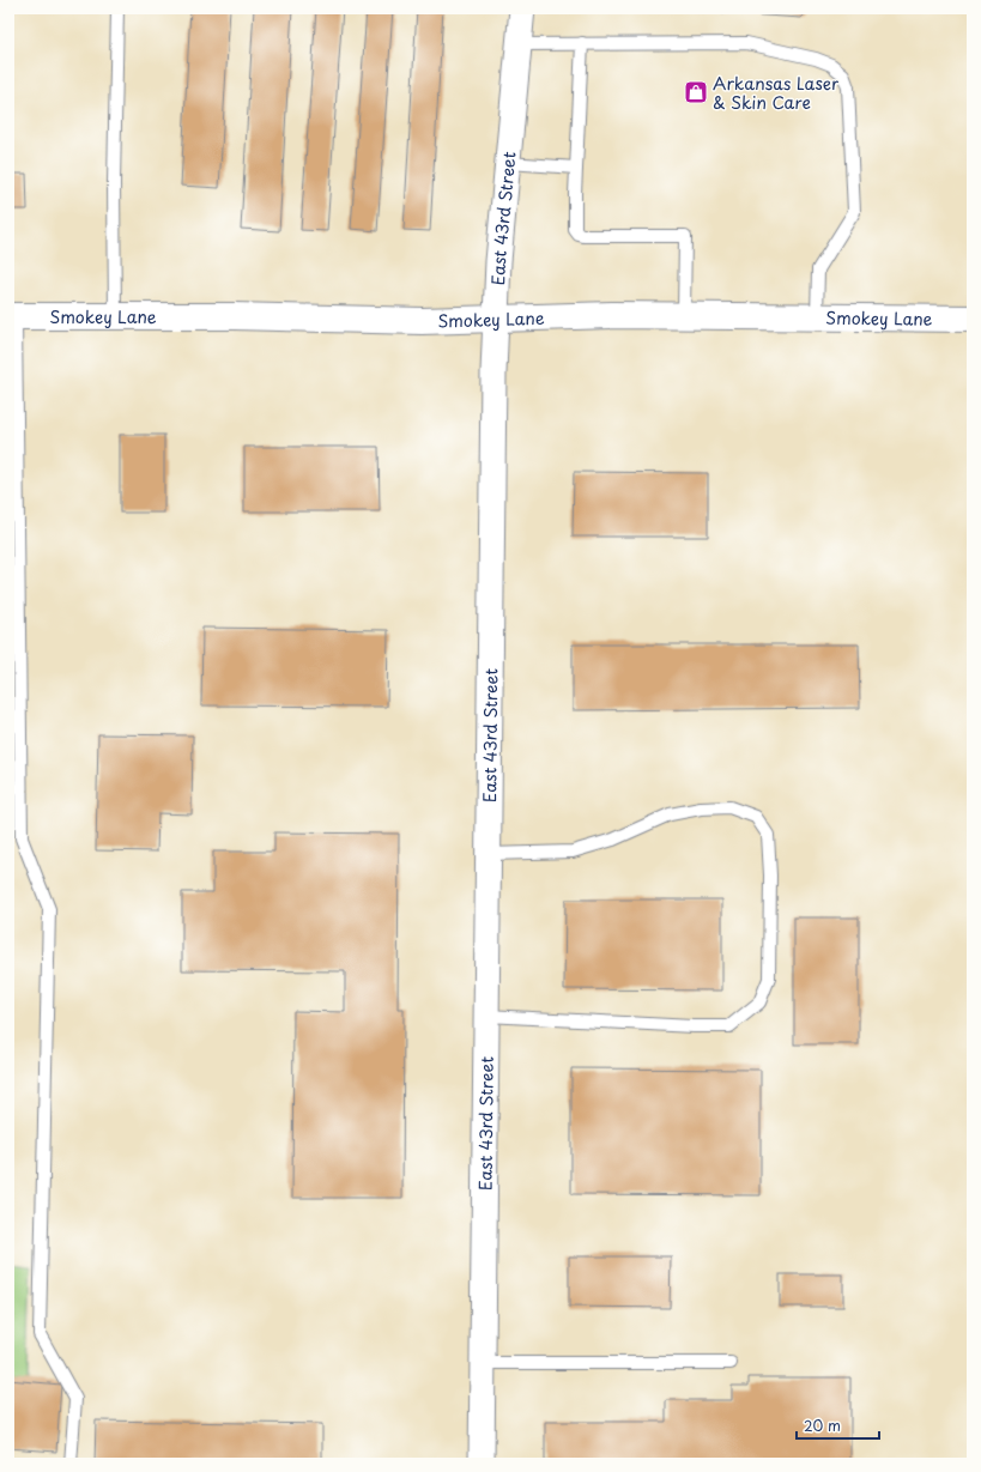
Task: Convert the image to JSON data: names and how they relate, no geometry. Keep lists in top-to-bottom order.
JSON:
{
  "streets": {
    "street": ["East 43rd Street", "Smokey Lane"]
  },
  "crossings": [
    ["East 43rd Street", "Smokey Lane"]
  ],
  "places": {
    "shop": ["Arkansas Laser & Skin Care"]
  },
  "scale_bar": "20 m"
}
